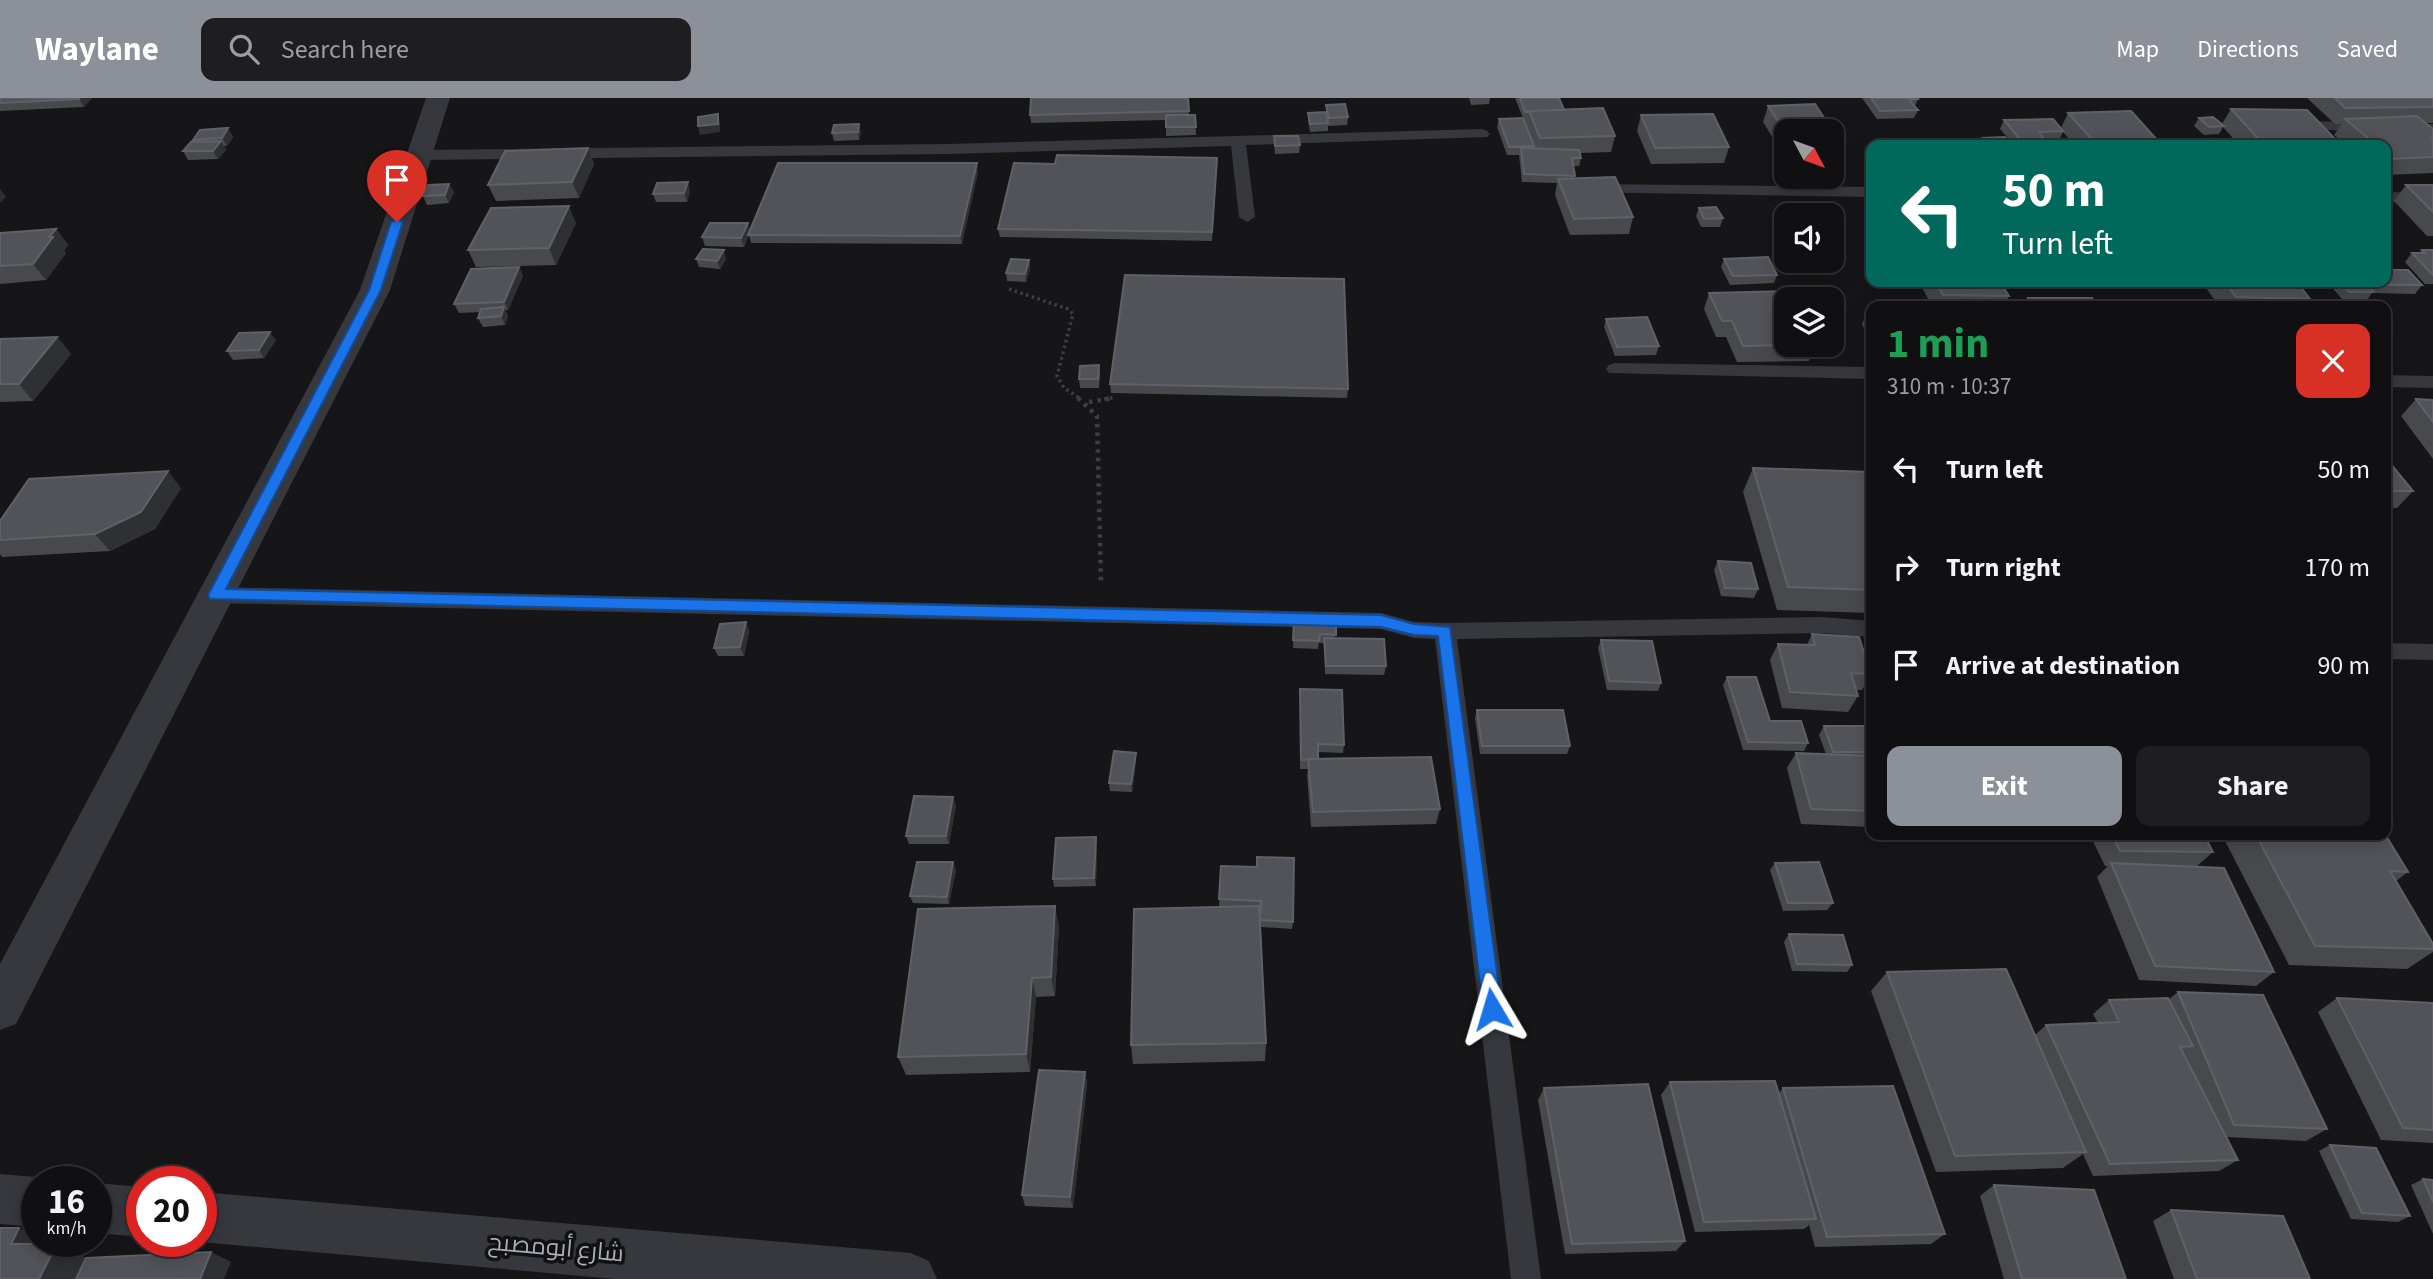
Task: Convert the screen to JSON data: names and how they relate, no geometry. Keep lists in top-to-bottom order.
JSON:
{
  "streets": {
    "street": ["شارع أبومصبح"]
  },
  "north": "bottom right",
  "page": {
    "header": "Waylane",
    "search": "Search here",
    "nav": ["Map", "Directions", "Saved"],
    "turn": ["50 m", "Turn left"],
    "heading": ["1 min", "310 m · 10:37"],
    "list": [
      {
        "name": "Turn left",
        "value": "50 m"
      },
      {
        "name": "Turn right",
        "value": "170 m"
      },
      {
        "name": "Arrive at destination",
        "value": "90 m"
      }
    ],
    "buttons": ["Exit", "Share"],
    "speed": "16 km/h",
    "limit": "20"
  }
}
